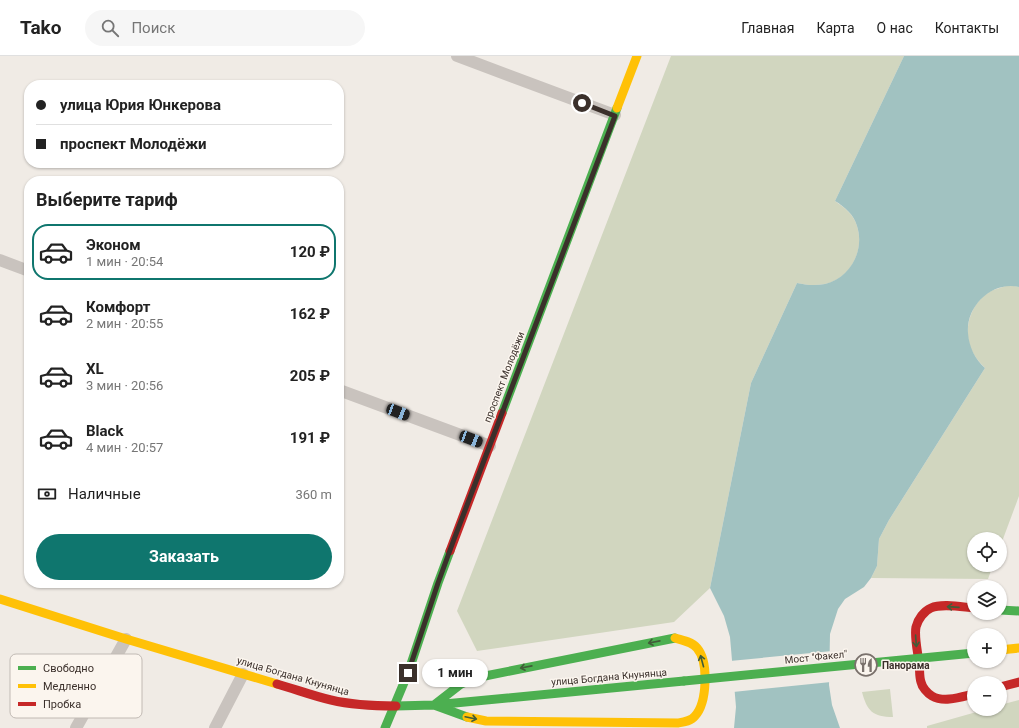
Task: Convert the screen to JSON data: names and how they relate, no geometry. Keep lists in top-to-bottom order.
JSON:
{
  "streets": {
    "street": ["проспект Молодёжи", "Мост \"Факел\"", "улица Богдана Кнунянца"]
  },
  "crossings": [
    ["проспект Молодёжи", "улица Богдана Кнунянца"],
    ["Мост \"Факел\"", "улица Богдана Кнунянца"]
  ],
  "places": {
    "restaurant": ["Панорама"]
  },
  "legend": ["Свободно", "Медленно", "Пробка"],
  "page": {
    "header": "Tako",
    "search": "Поиск",
    "nav": [
      "Главная",
      "Карта",
      "О нас",
      "Контакты"
    ],
    "banner": ["улица Юрия Юнкерова", "проспект Молодёжи"],
    "heading": "Выберите тариф",
    "list": [
      {
        "name": "Эконом",
        "note": "1 мин · 20:54",
        "value": "120 ₽"
      },
      {
        "name": "Комфорт",
        "note": "2 мин · 20:55",
        "value": "162 ₽"
      },
      {
        "name": "XL",
        "note": "3 мин · 20:56",
        "value": "205 ₽"
      },
      {
        "name": "Black",
        "note": "4 мин · 20:57",
        "value": "191 ₽"
      }
    ],
    "pay": ["Наличные", "360 m"],
    "buttons": "Заказать",
    "map_buttons": ["+", "−"],
    "bubble": "1 мин"
  }
}
